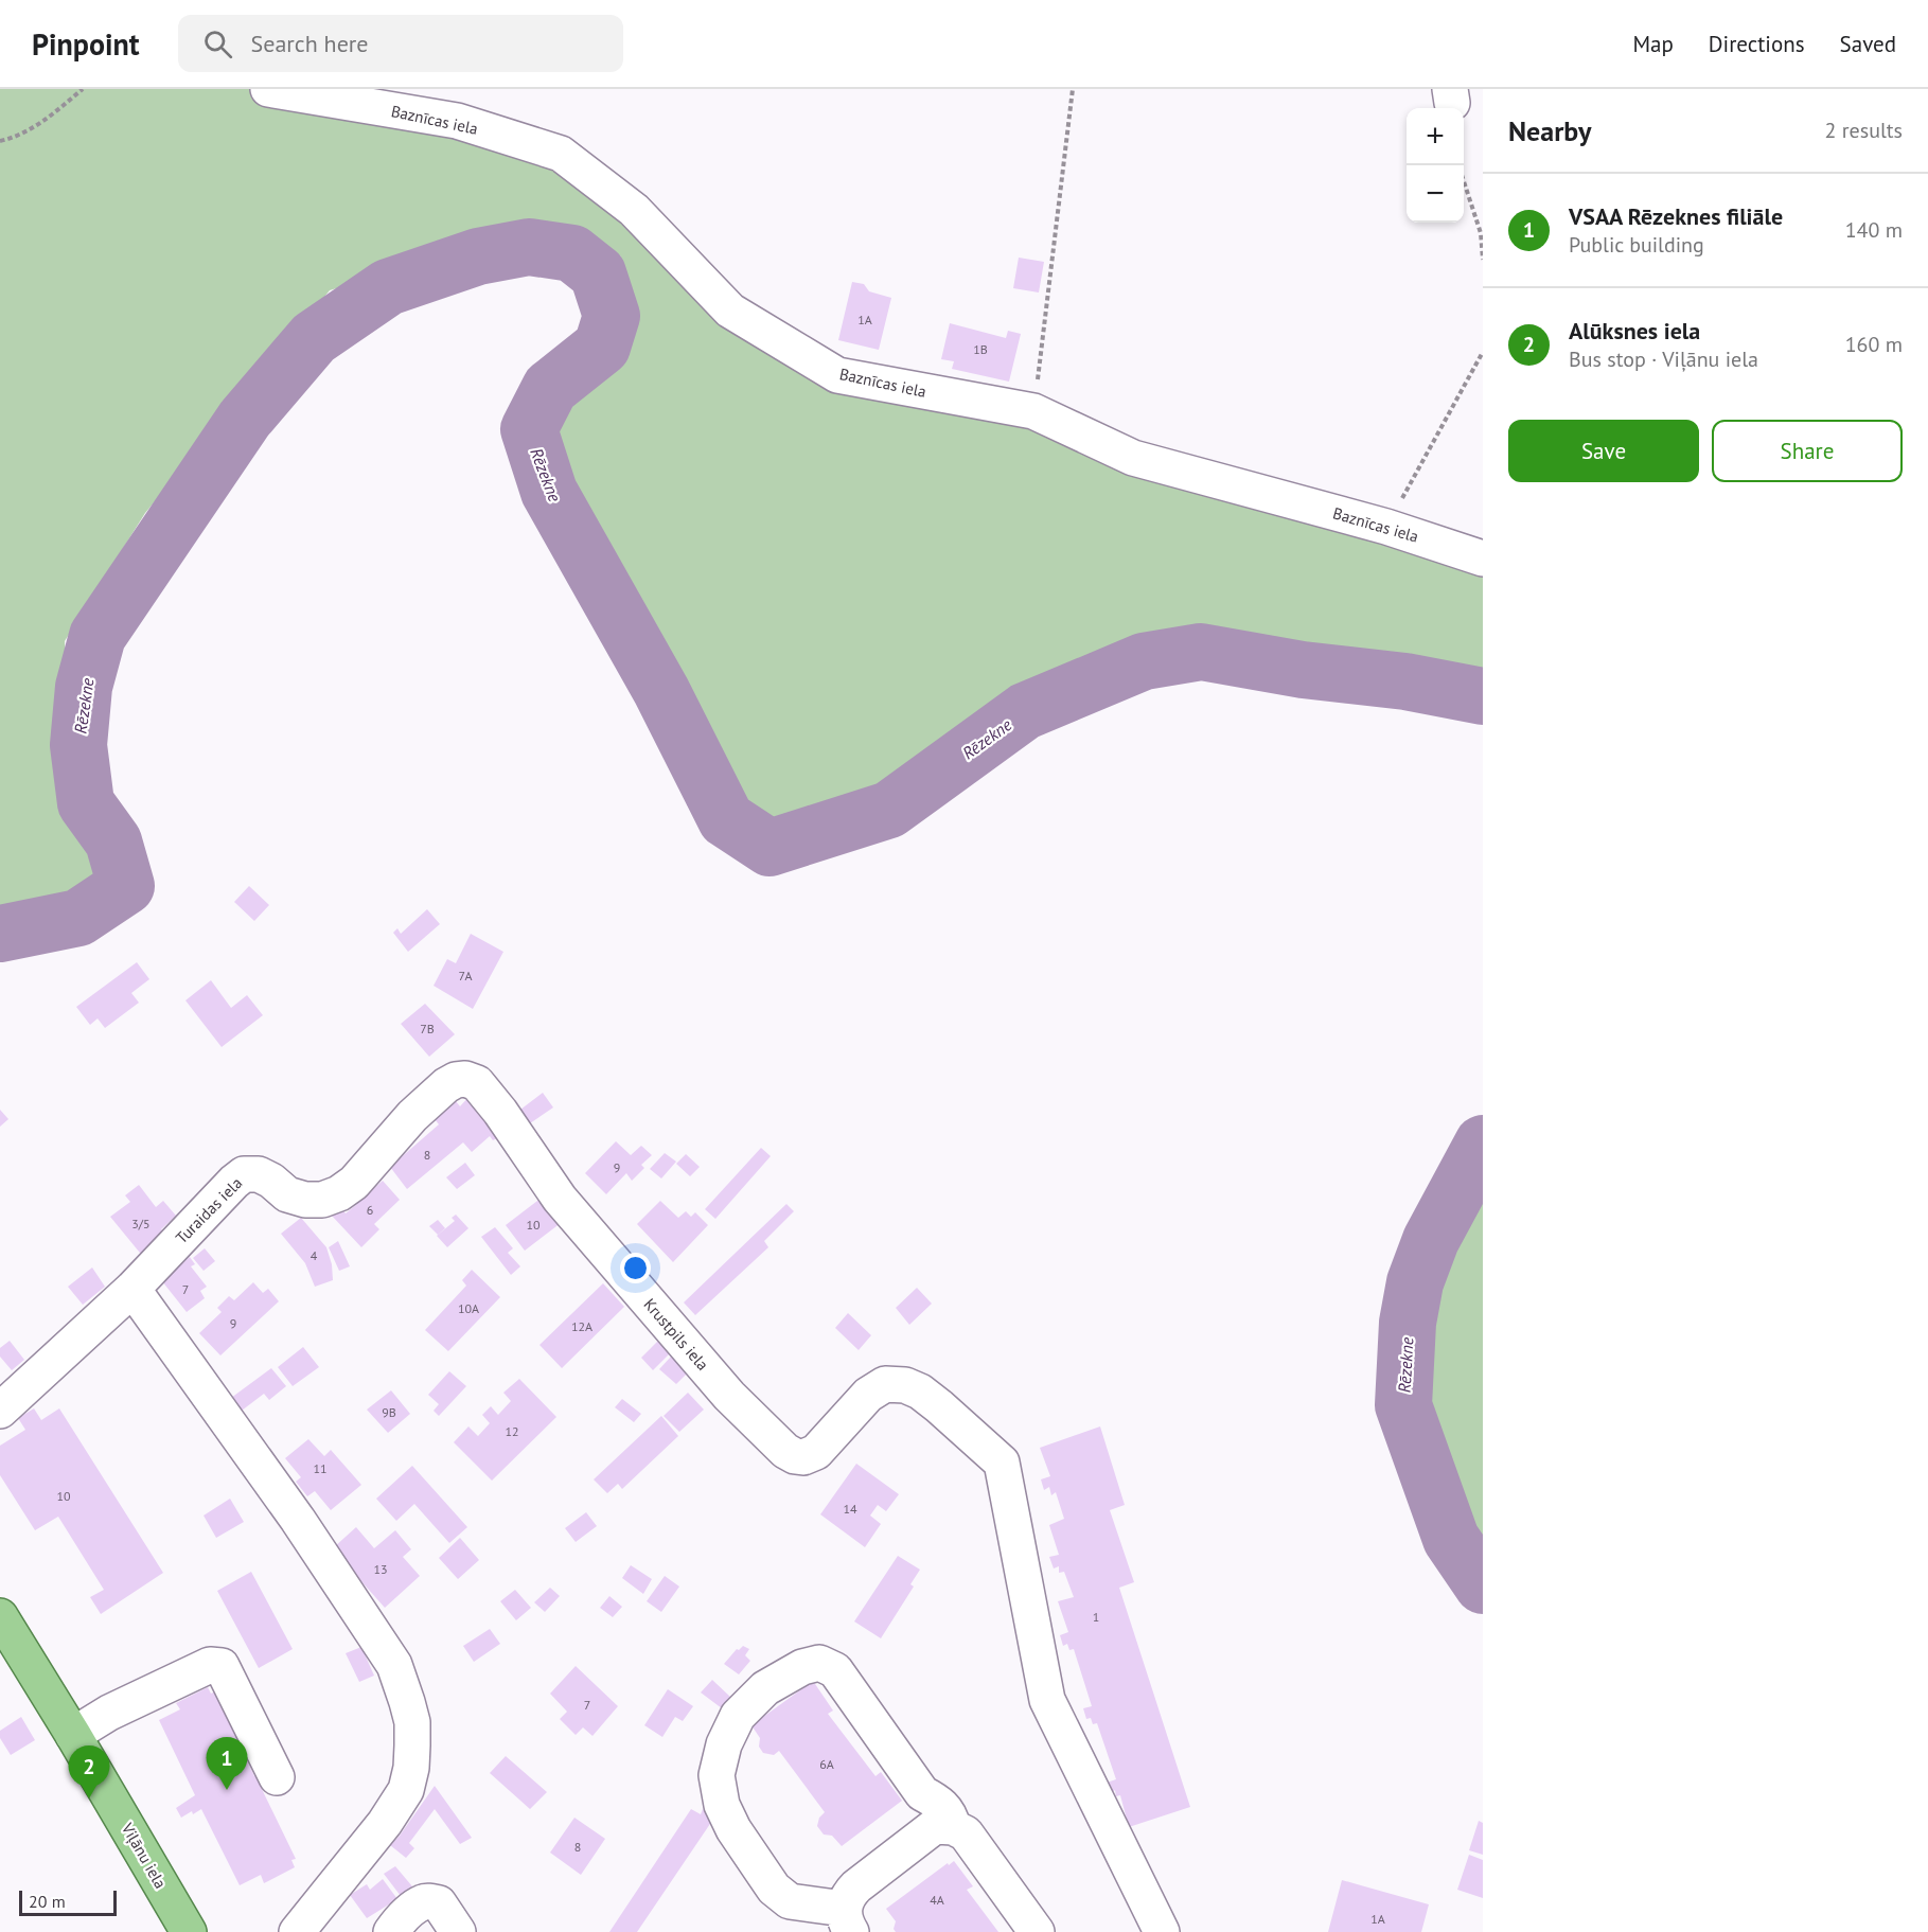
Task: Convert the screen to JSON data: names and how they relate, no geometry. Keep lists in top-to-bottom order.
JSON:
{
  "streets": {
    "main road": ["Viļānu iela"],
    "street": ["Baznīcas iela", "Turaidas iela", "Krustpils iela"]
  },
  "crossings": [
    ["Turaidas iela", "Krustpils iela"]
  ],
  "water": ["Rēzekne"],
  "house_numbers": [
    "1A",
    "1B",
    "7A",
    "7B",
    "8",
    "9",
    "6",
    "3/5",
    "10",
    "4",
    "7",
    "10A",
    "9",
    "12A",
    "9B",
    "12",
    "11",
    "10",
    "14",
    "13",
    "1",
    "7",
    "6A",
    "8",
    "4A",
    "1A"
  ],
  "scale_bar": "20 m",
  "page": {
    "header": "Pinpoint",
    "search": "Search here",
    "nav": ["Map", "Directions", "Saved"],
    "heading": ["Nearby", "2 results"],
    "map_buttons": ["+", "−"],
    "list": [
      {
        "mark": "1",
        "name": "VSAA Rēzeknes filiāle",
        "note": "Public building",
        "value": "140 m"
      },
      {
        "mark": "2",
        "name": "Alūksnes iela",
        "note": "Bus stop · Viļānu iela",
        "value": "160 m"
      }
    ],
    "buttons": ["Save", "Share"],
    "pins": ["1", "2"],
    "scale": "20 m"
  }
}
